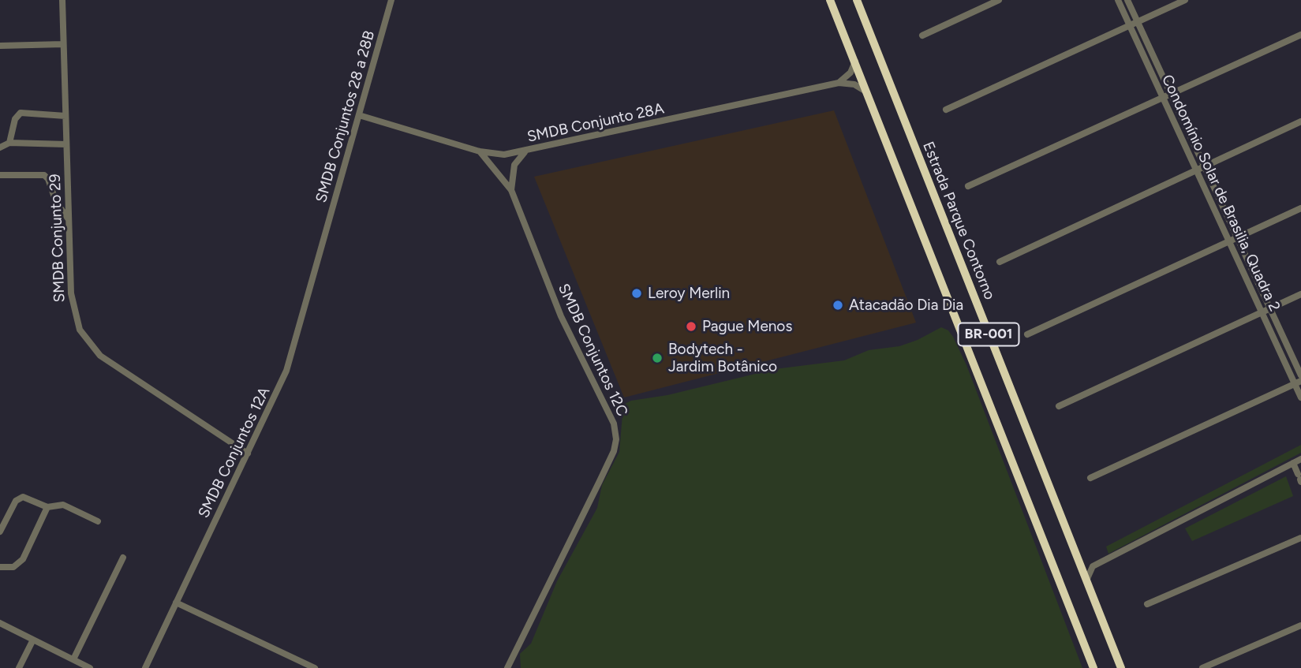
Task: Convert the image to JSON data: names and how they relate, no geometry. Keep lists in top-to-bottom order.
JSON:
{
  "streets": {
    "highway": ["Estrada Parque Contorno", "BR-001"],
    "street": [
      "SMDB Conjuntos 28 a 28B",
      "SMDB Conjunto 28A",
      "Condomínio Solar de Brasilia, Quadra 2",
      "SMDB Conjunto 29",
      "SMDB Conjuntos 12C",
      "SMDB Conjuntos 12A"
    ]
  },
  "crossings": [
    ["SMDB Conjuntos 28 a 28B", "SMDB Conjunto 28A"],
    ["SMDB Conjuntos 28 a 28B", "SMDB Conjuntos 12A"],
    ["SMDB Conjunto 28A", "SMDB Conjuntos 12C"],
    ["SMDB Conjunto 29", "SMDB Conjuntos 12A"]
  ],
  "places": [
    "Leroy Merlin",
    "Atacadão Dia Dia",
    "Pague Menos",
    "Bodytech - Jardim Botânico"
  ]
}
